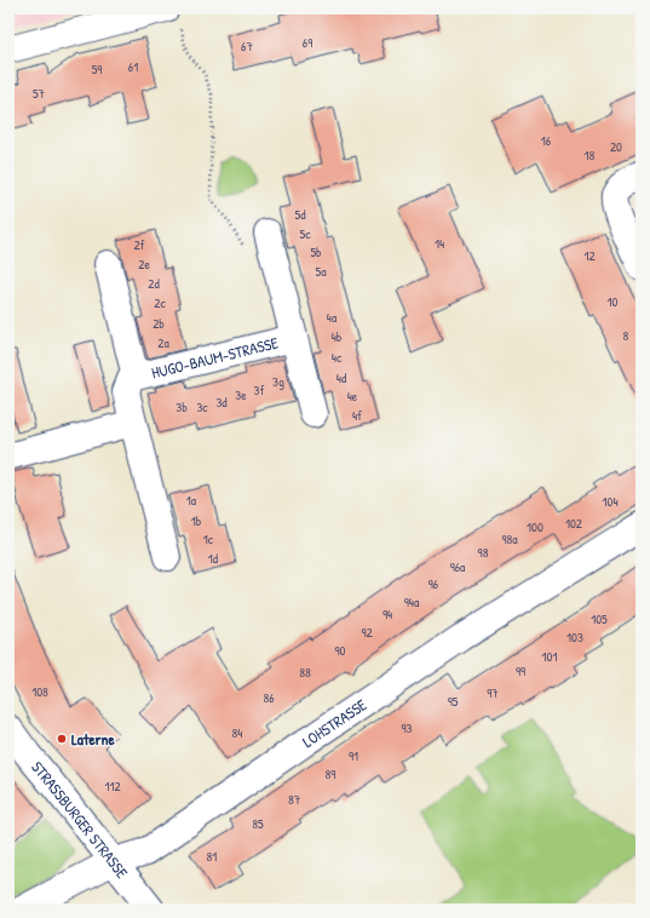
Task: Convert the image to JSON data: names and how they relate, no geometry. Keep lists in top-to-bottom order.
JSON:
{
  "streets": {
    "street": ["HUGO-BAUM-STRASSE", "LOHSTRASSE", "STRASSBURGER STRASSE"]
  },
  "crossings": [
    ["LOHSTRASSE", "STRASSBURGER STRASSE"]
  ],
  "places": ["Laterne"],
  "house_numbers": [
    "69",
    "67",
    "61",
    "59",
    "57",
    "16",
    "20",
    "18",
    "5d",
    "5c",
    "14",
    "2f",
    "5b",
    "12",
    "2e",
    "5a",
    "2d",
    "10",
    "2c",
    "4a",
    "2b",
    "8",
    "4b",
    "2a",
    "4c",
    "4d",
    "3g",
    "3f",
    "3e",
    "4e",
    "3d",
    "3b",
    "3c",
    "4f",
    "1a",
    "104",
    "1b",
    "102",
    "100",
    "1c",
    "98a",
    "98",
    "1d",
    "96a",
    "96",
    "94a",
    "94",
    "105",
    "92",
    "103",
    "90",
    "101",
    "99",
    "88",
    "108",
    "97",
    "86",
    "95",
    "93",
    "84",
    "91",
    "89",
    "112",
    "87",
    "85",
    "81"
  ]
}
